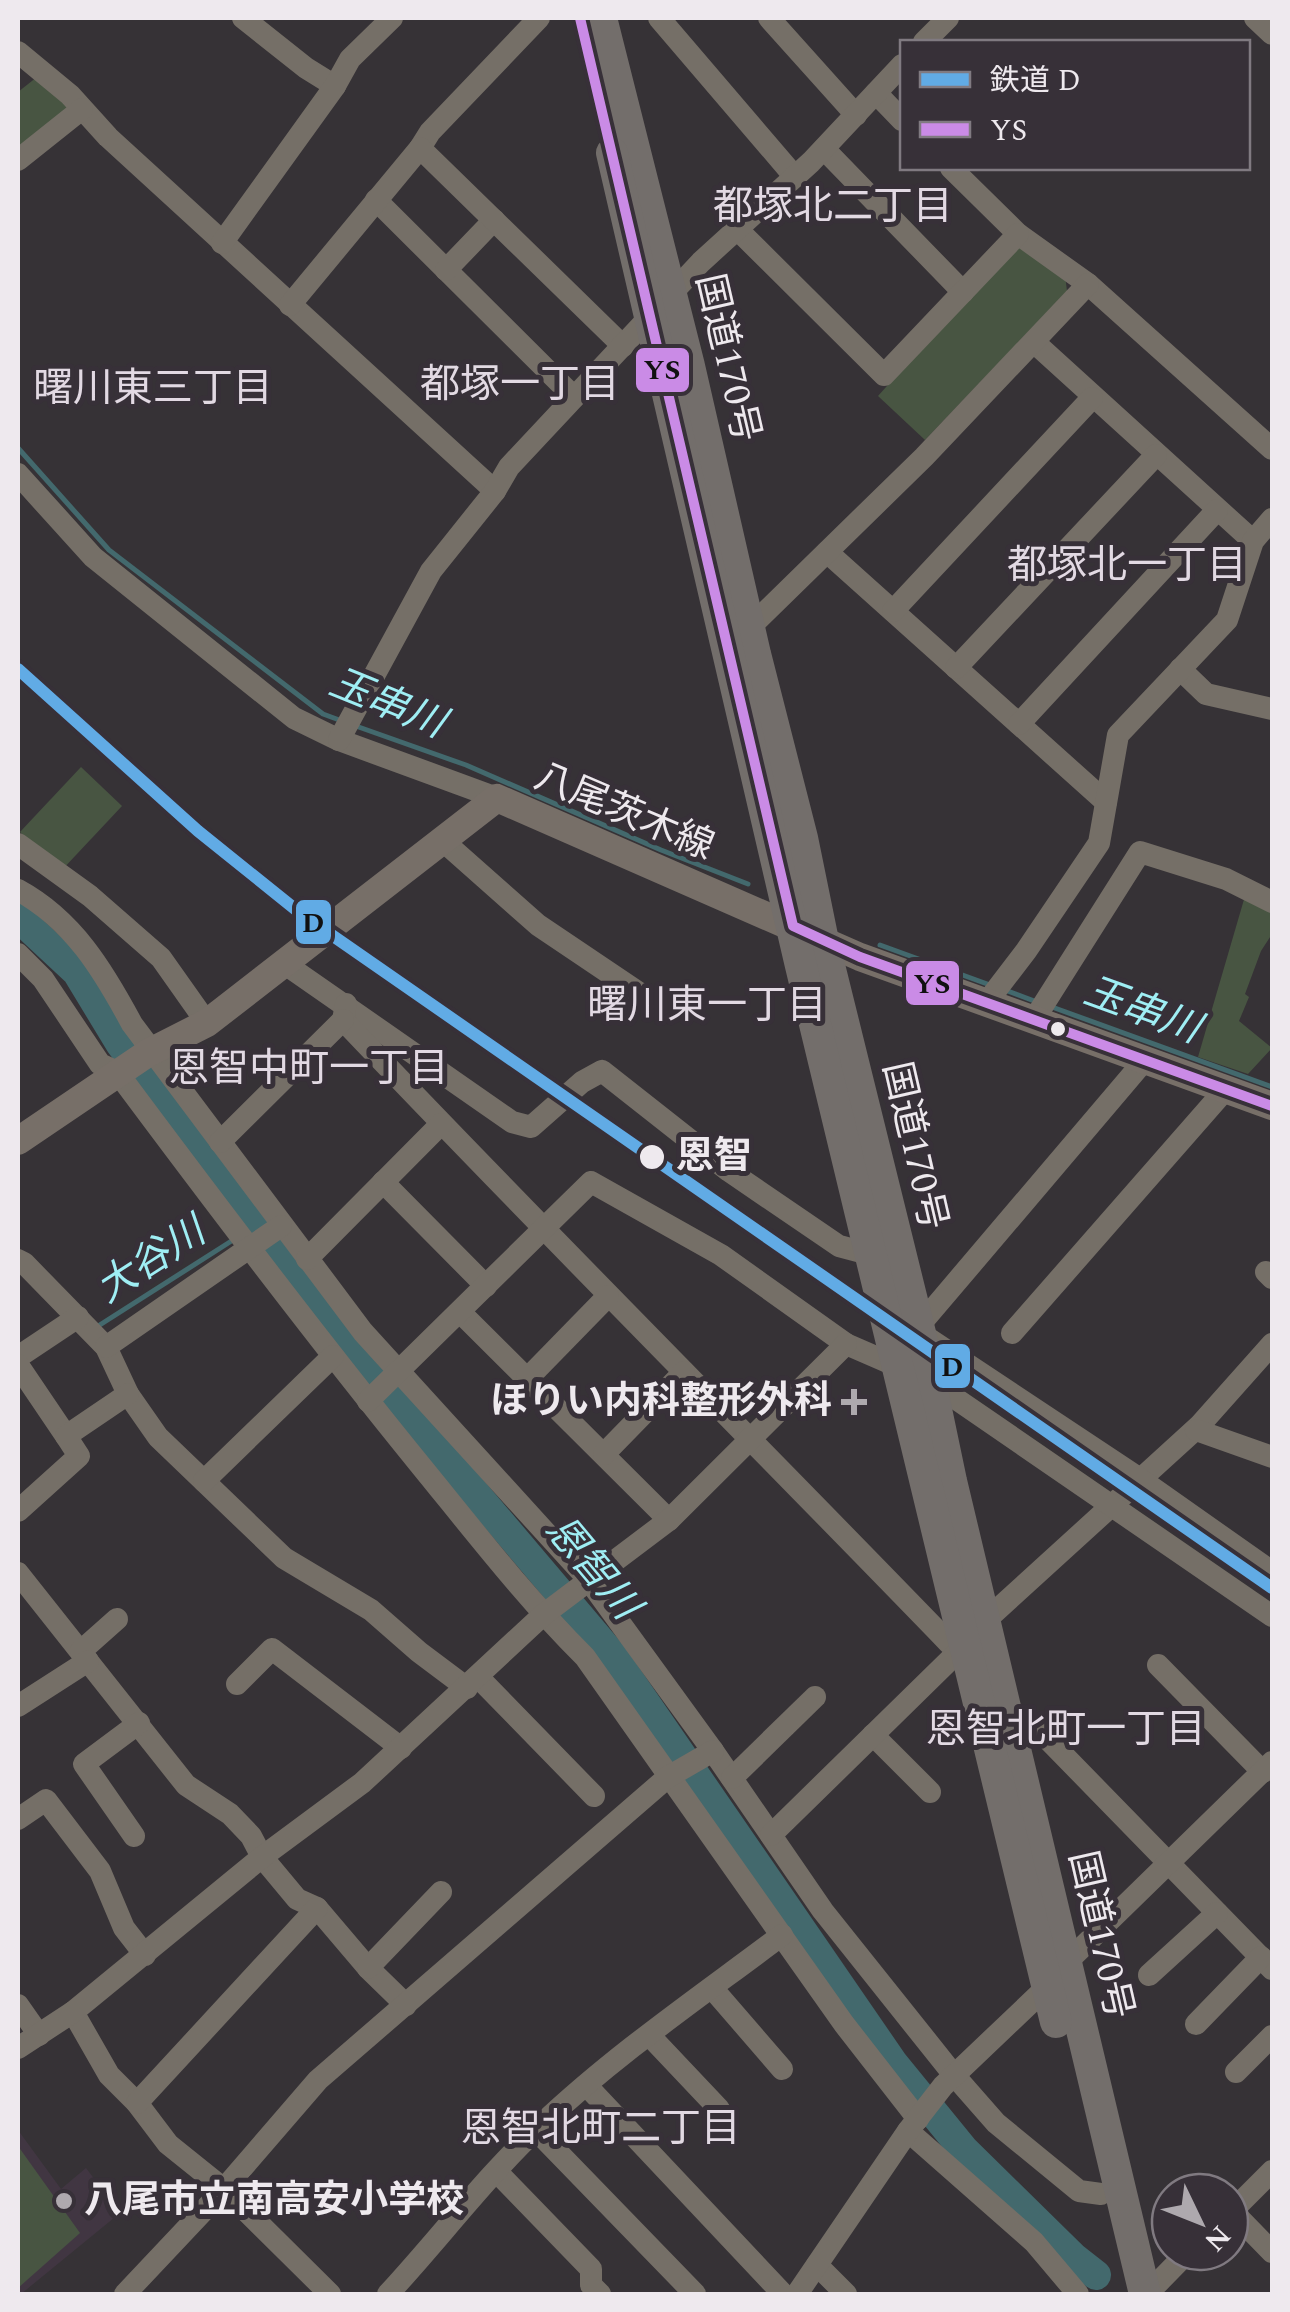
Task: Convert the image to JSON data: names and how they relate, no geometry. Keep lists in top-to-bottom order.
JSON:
{
  "streets": {
    "highway": ["国道170号"],
    "main road": ["八尾茨木線"]
  },
  "crossings": [
    ["国道170号", "八尾茨木線"]
  ],
  "districts": [
    "都塚北二丁目",
    "都塚一丁目",
    "曙川東三丁目",
    "都塚北一丁目",
    "曙川東一丁目",
    "恩智中町一丁目",
    "恩智北町一丁目",
    "恩智北町二丁目"
  ],
  "water": ["玉串川", "大谷川", "恩智川"],
  "places": {
    "other": ["恩智", "八尾市立南高安小学校"],
    "health": ["ほりい内科整形外科"]
  },
  "lines": ["transit line YS", "rail line D"],
  "legend": ["鉄道 D", "YS"],
  "north": "bottom right"
}
